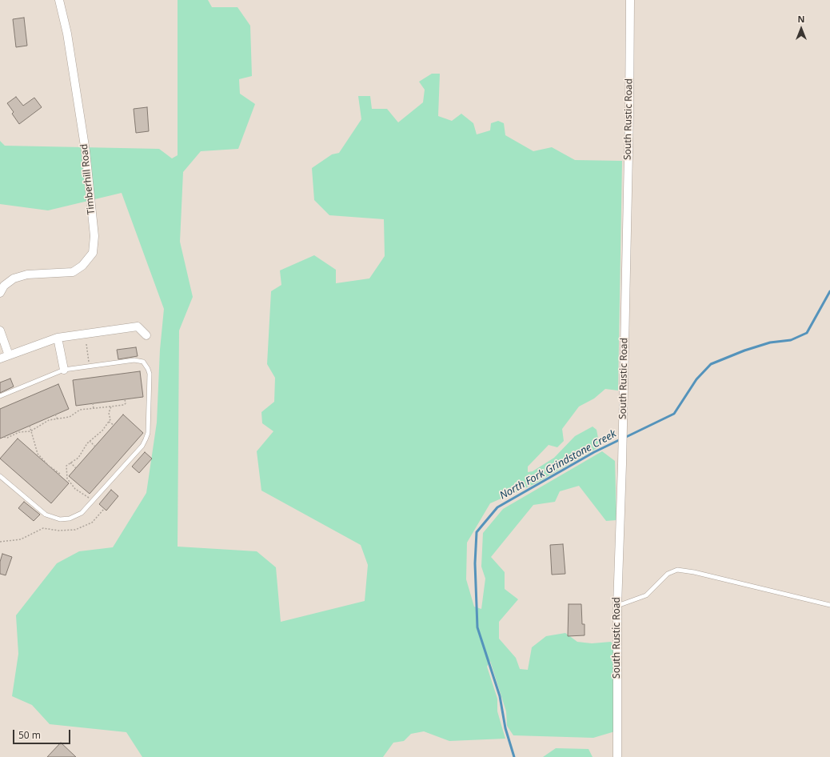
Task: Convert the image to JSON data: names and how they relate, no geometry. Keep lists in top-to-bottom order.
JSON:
{
  "streets": {
    "street": ["South Rustic Road", "Timberhill Road"]
  },
  "water": ["North Fork Grindstone Creek"],
  "scale_bar": "50 m",
  "north": "top"
}
